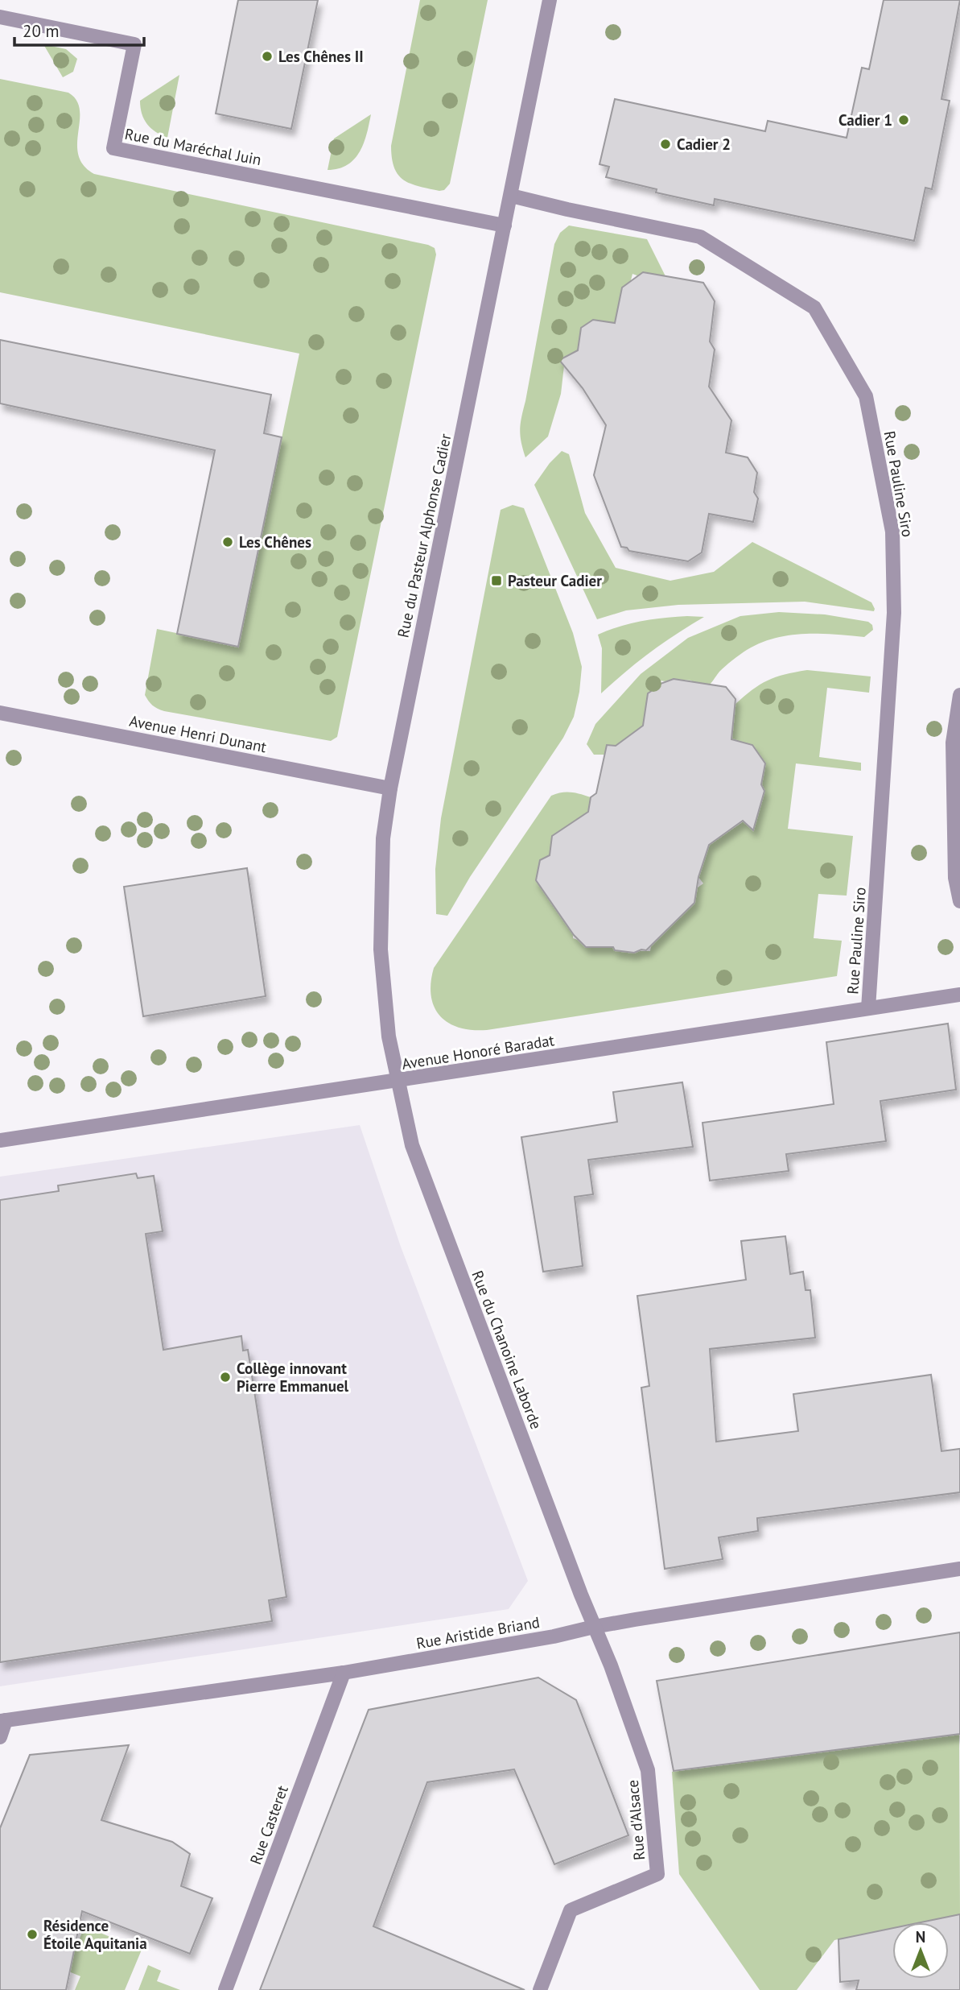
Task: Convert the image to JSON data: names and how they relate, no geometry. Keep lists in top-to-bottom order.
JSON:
{
  "streets": {
    "street": [
      "Rue du Maréchal Juin",
      "Rue Pauline Siro",
      "Rue du Pasteur Alphonse Cadier",
      "Avenue Henri Dunant",
      "Avenue Honoré Baradat",
      "Rue du Chanoine Laborde",
      "Rue Aristide Briand",
      "Rue d'Alsace",
      "Rue Casteret"
    ]
  },
  "crossings": [
    ["Rue du Maréchal Juin", "Rue du Pasteur Alphonse Cadier"],
    ["Rue Pauline Siro", "Rue du Pasteur Alphonse Cadier"],
    ["Rue Pauline Siro", "Avenue Honoré Baradat"],
    ["Rue du Pasteur Alphonse Cadier", "Avenue Henri Dunant"],
    ["Rue du Pasteur Alphonse Cadier", "Avenue Honoré Baradat"],
    ["Rue du Pasteur Alphonse Cadier", "Rue du Chanoine Laborde"],
    ["Avenue Honoré Baradat", "Rue du Chanoine Laborde"],
    ["Rue du Chanoine Laborde", "Rue Aristide Briand"],
    ["Rue du Chanoine Laborde", "Rue d'Alsace"],
    ["Rue Aristide Briand", "Rue d'Alsace"],
    ["Rue Aristide Briand", "Rue Casteret"]
  ],
  "places": {
    "other": [
      "Les Chênes II",
      "Cadier 1",
      "Cadier 2",
      "Les Chênes",
      "Collège innovant Pierre Emmanuel",
      "Résidence Étoile Aquitania"
    ],
    "transit": ["Pasteur Cadier"]
  },
  "scale_bar": "20 m",
  "north": "top"
}
